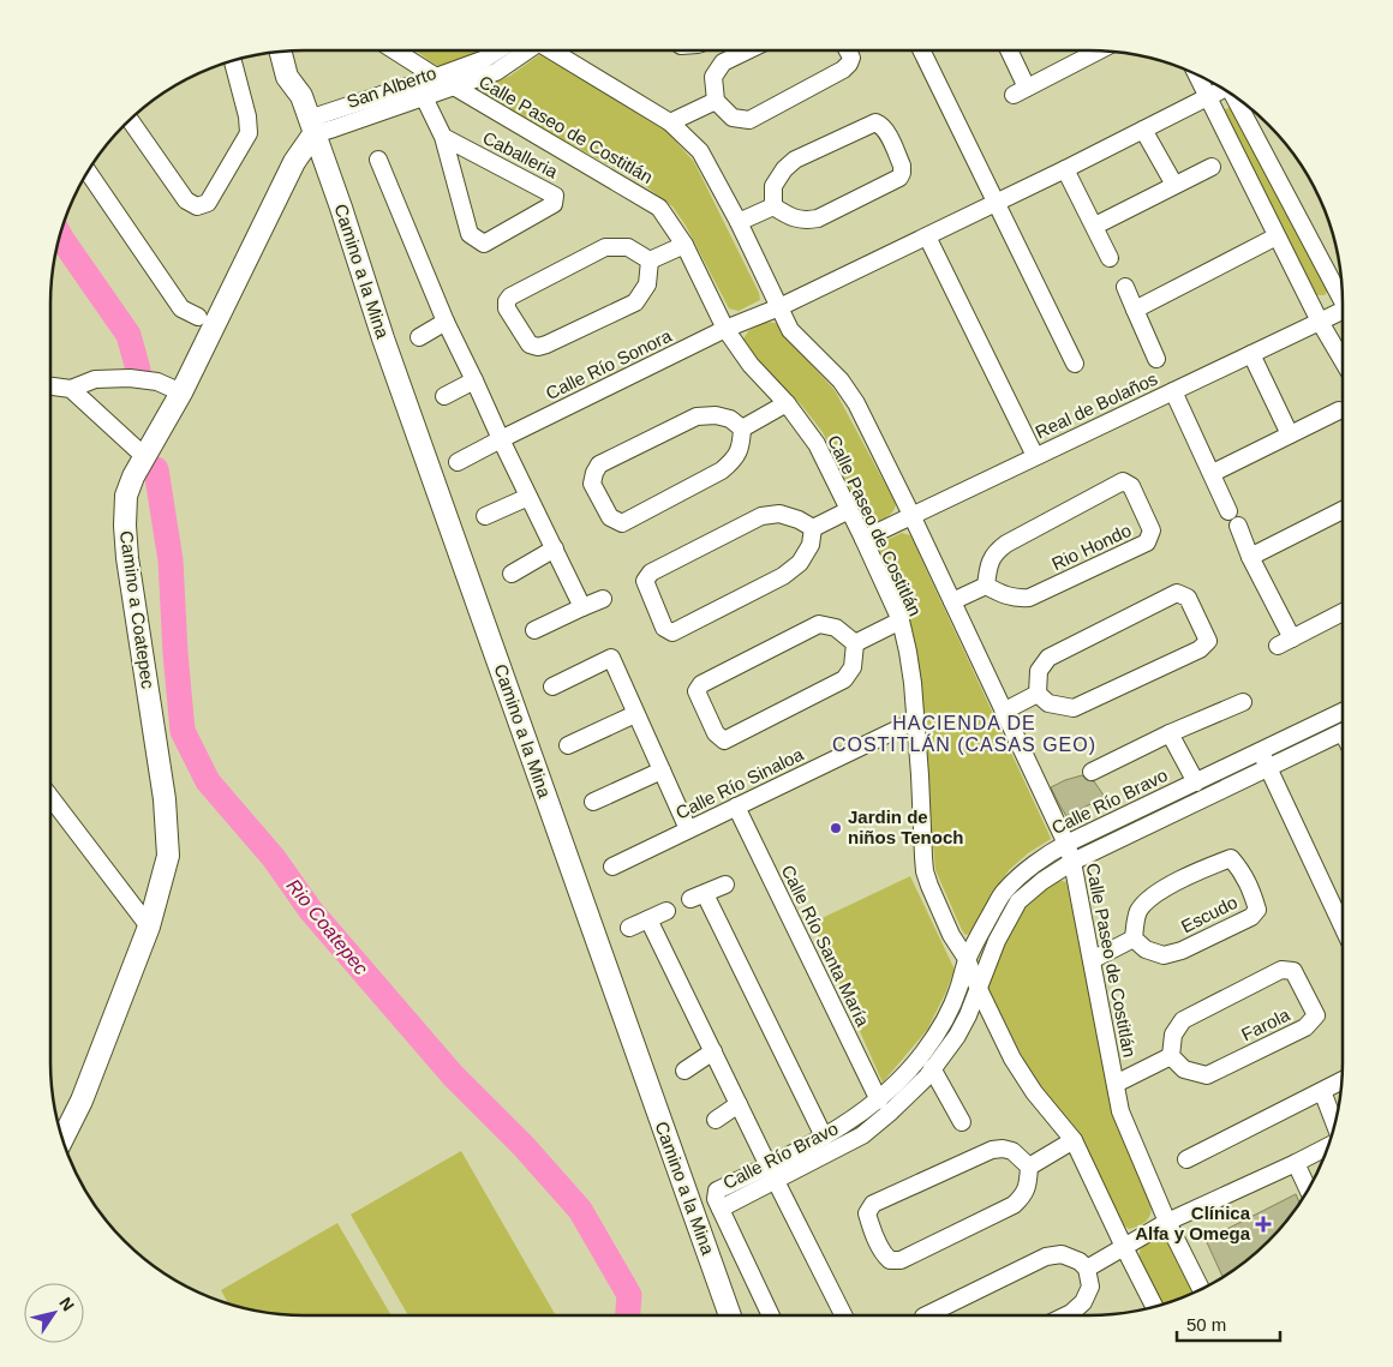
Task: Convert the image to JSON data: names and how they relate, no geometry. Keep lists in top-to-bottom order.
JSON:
{
  "streets": {
    "main road": ["Camino a la Mina", "Camino a Coatepec"],
    "street": [
      "San Alberto",
      "Calle Paseo de Costitlán",
      "Caballeria",
      "Calle Río Sonora",
      "Real de Bolaños",
      "Rio Hondo",
      "Calle Río Sinaloa",
      "Calle Río Bravo",
      "Escudo",
      "Calle Río Santa María",
      "Farola"
    ]
  },
  "crossings": [
    ["San Alberto", "Calle Paseo de Costitlán"],
    ["San Alberto", "Caballeria"],
    ["San Alberto", "Camino a la Mina"],
    ["San Alberto", "Camino a Coatepec"],
    ["Calle Paseo de Costitlán", "Calle Río Sonora"],
    ["Calle Paseo de Costitlán", "Real de Bolaños"],
    ["Calle Paseo de Costitlán", "Calle Río Sinaloa"],
    ["Calle Paseo de Costitlán", "Calle Río Bravo"],
    ["Camino a la Mina", "Camino a Coatepec"],
    ["Calle Río Sinaloa", "Calle Río Santa María"],
    ["Calle Río Bravo", "Calle Río Santa María"]
  ],
  "districts": ["HACIENDA DE COSTITLÁN (CASAS GEO)"],
  "water": ["Rio Coatepec"],
  "places": {
    "other": ["Jardin de niños Tenoch"],
    "health": ["Clínica Alfa y Omega"]
  },
  "scale_bar": "50 m",
  "north": "top right"
}
